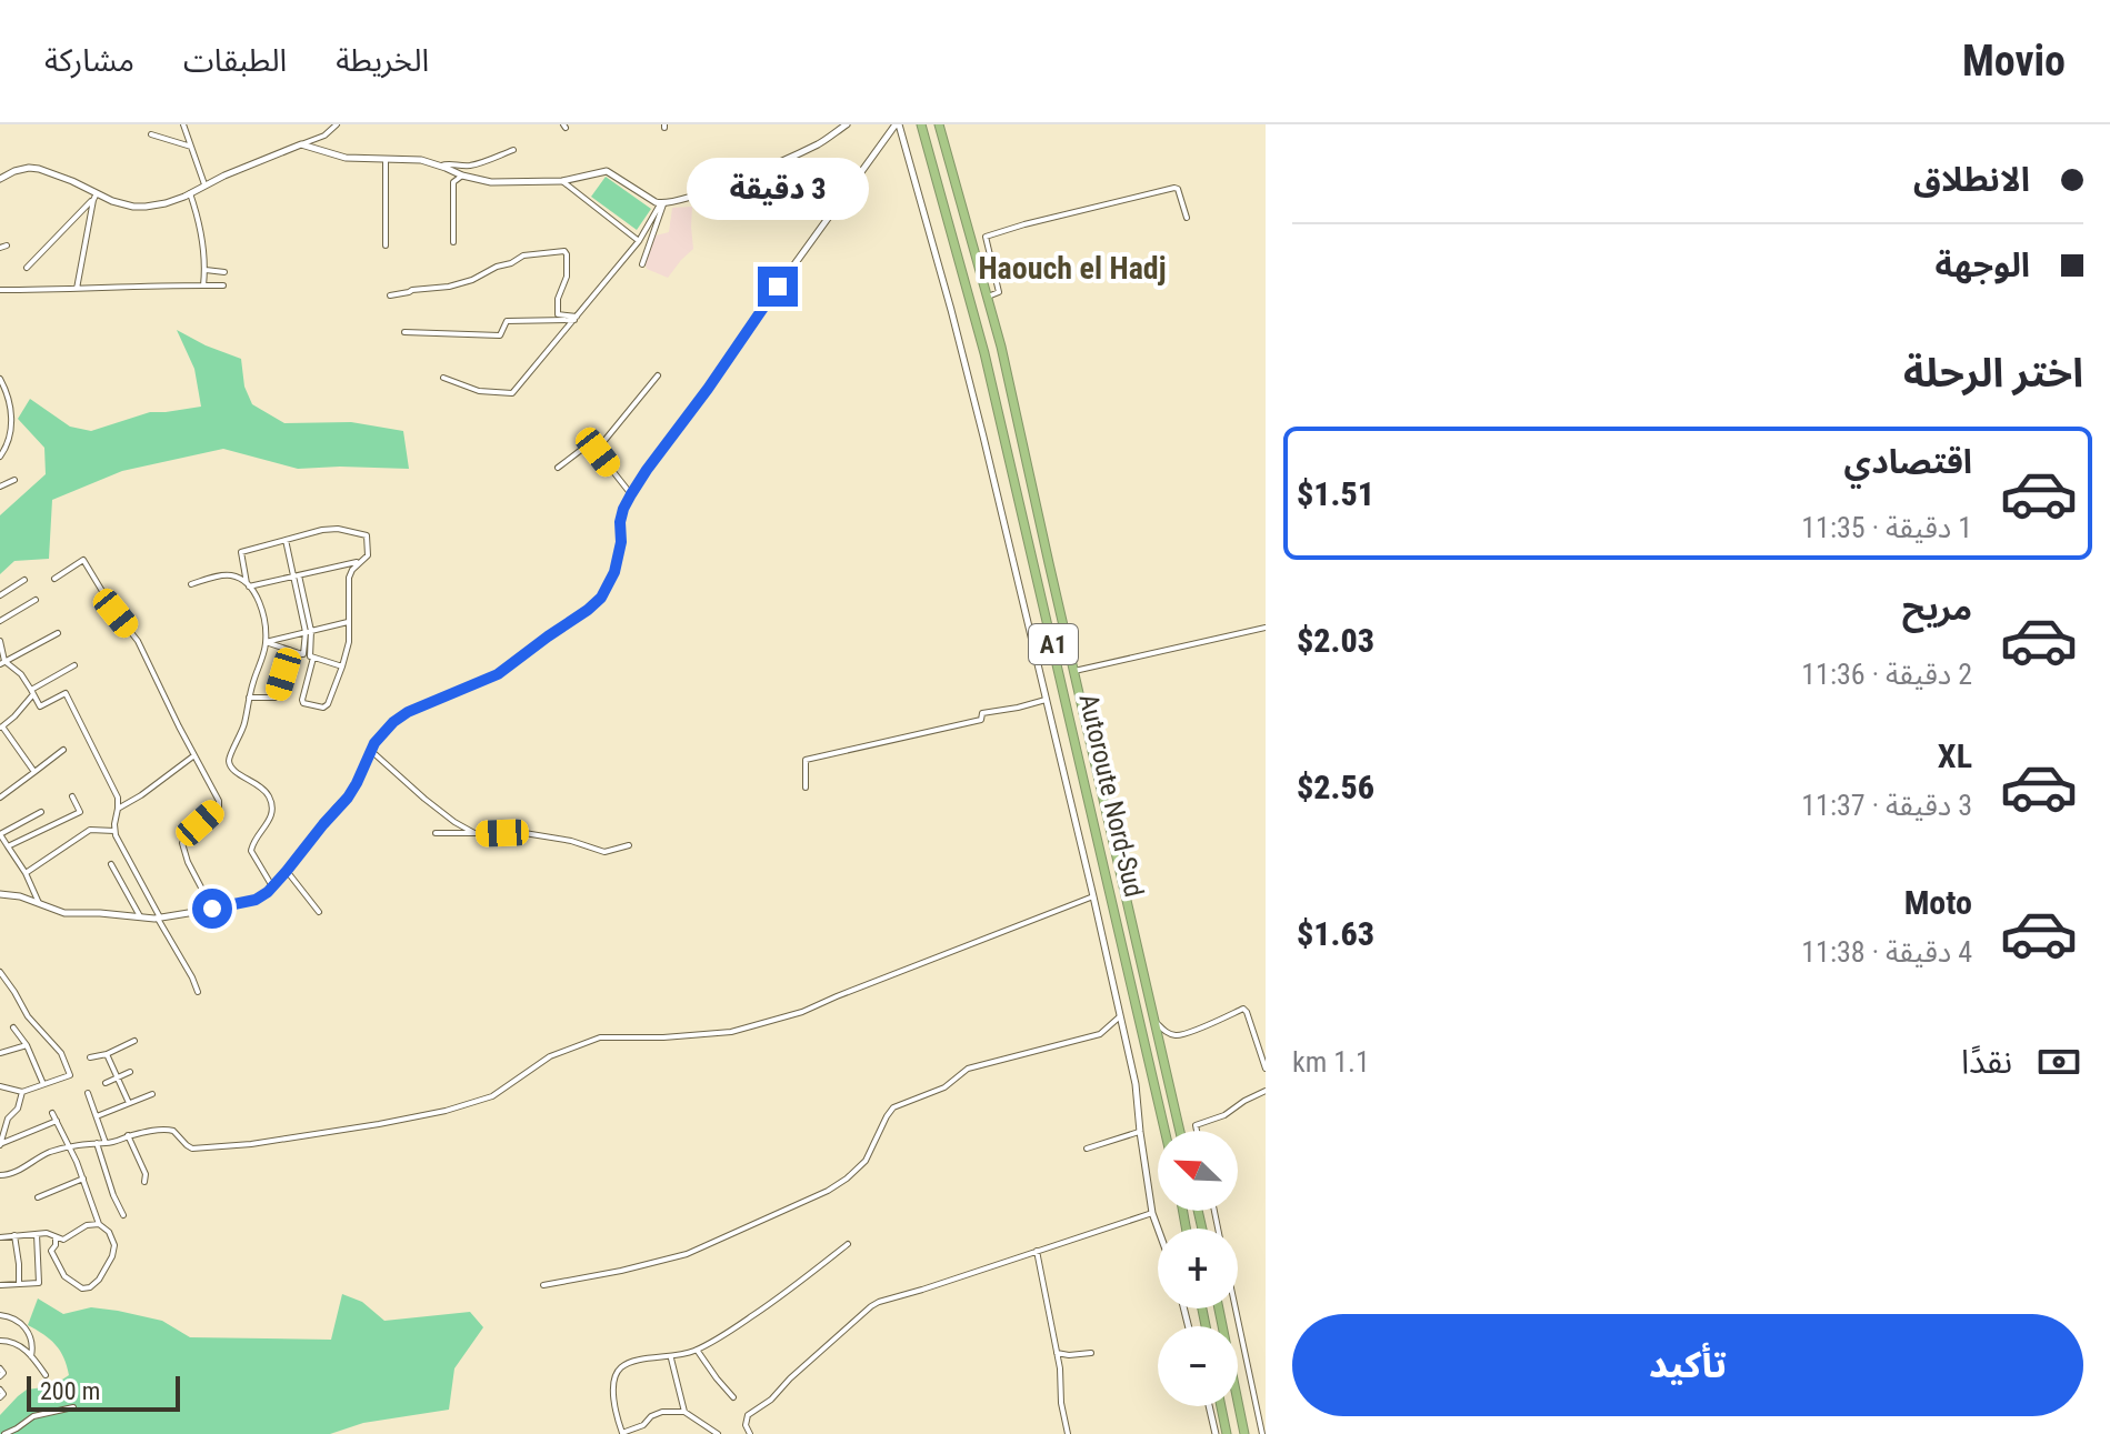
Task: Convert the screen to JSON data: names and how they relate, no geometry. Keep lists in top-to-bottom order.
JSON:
{
  "streets": {
    "highway": ["A1", "Autoroute Nord-Sud"]
  },
  "districts": ["Haouch el Hadj"],
  "scale_bar": "200 m",
  "north": "top left",
  "page": {
    "header": "Movio",
    "nav": ["الخريطة", "الطبقات", "مشاركة"],
    "banner": ["الانطلاق", "الوجهة"],
    "bubble": "3 دقيقة",
    "heading": "اختر الرحلة",
    "list": [
      {
        "name": "اقتصادي",
        "note": "1 دقيقة · 11:35",
        "value": "$1.51"
      },
      {
        "name": "مريح",
        "note": "2 دقيقة · 11:36",
        "value": "$2.03"
      },
      {
        "name": "XL",
        "note": "3 دقيقة · 11:37",
        "value": "$2.56"
      },
      {
        "name": "Moto",
        "note": "4 دقيقة · 11:38",
        "value": "$1.63"
      }
    ],
    "pay": ["نقدًا", "1.1 km"],
    "map_buttons": ["+", "−"],
    "buttons": "تأكيد",
    "scale": "200 m"
  }
}
